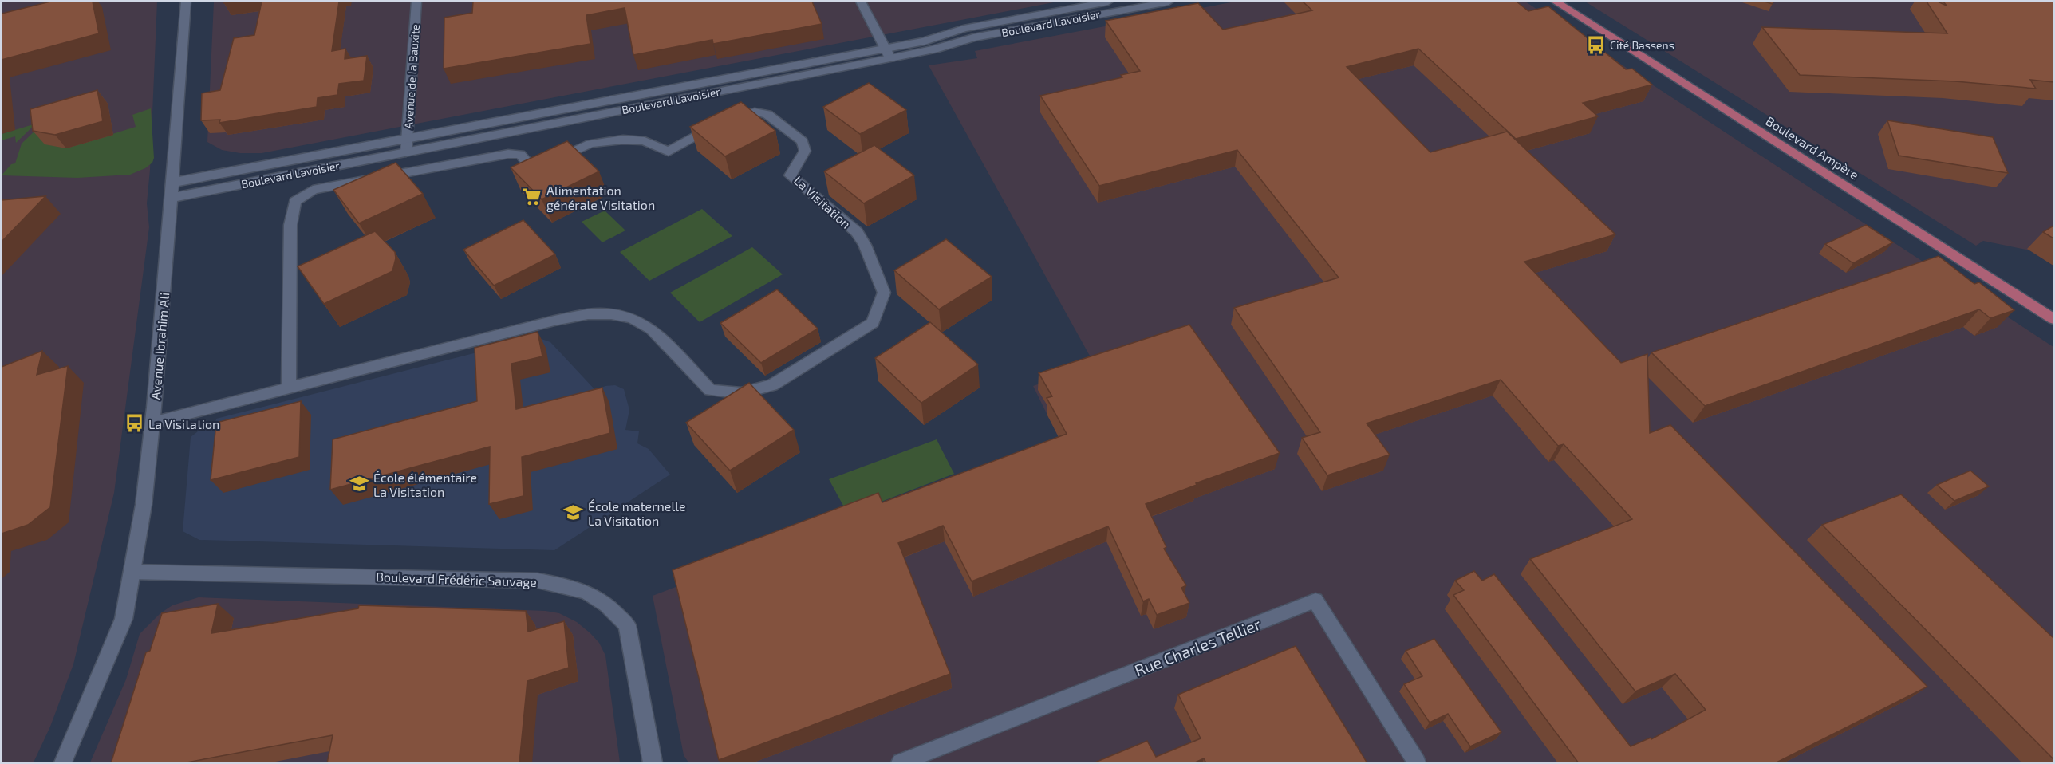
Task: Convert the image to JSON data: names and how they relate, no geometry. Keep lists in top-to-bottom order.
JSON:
{
  "streets": {
    "main road": ["Boulevard Ampère"],
    "street": [
      "Boulevard Lavoisier",
      "Avenue de la Bauxite",
      "La Visitation",
      "Avenue Ibrahim Ali",
      "Boulevard Frédéric Sauvage",
      "Rue Charles Tellier"
    ]
  },
  "crossings": [
    ["Boulevard Lavoisier", "Avenue de la Bauxite"],
    ["Boulevard Lavoisier", "Avenue Ibrahim Ali"],
    ["La Visitation", "Avenue Ibrahim Ali"],
    ["Avenue Ibrahim Ali", "Boulevard Frédéric Sauvage"]
  ],
  "places": {
    "bus stop": ["Cité Bassens", "La Visitation"],
    "supermarket": ["Alimentation générale Visitation"],
    "school or university": ["École élémentaire La Visitation", "École maternelle La Visitation"]
  }
}
